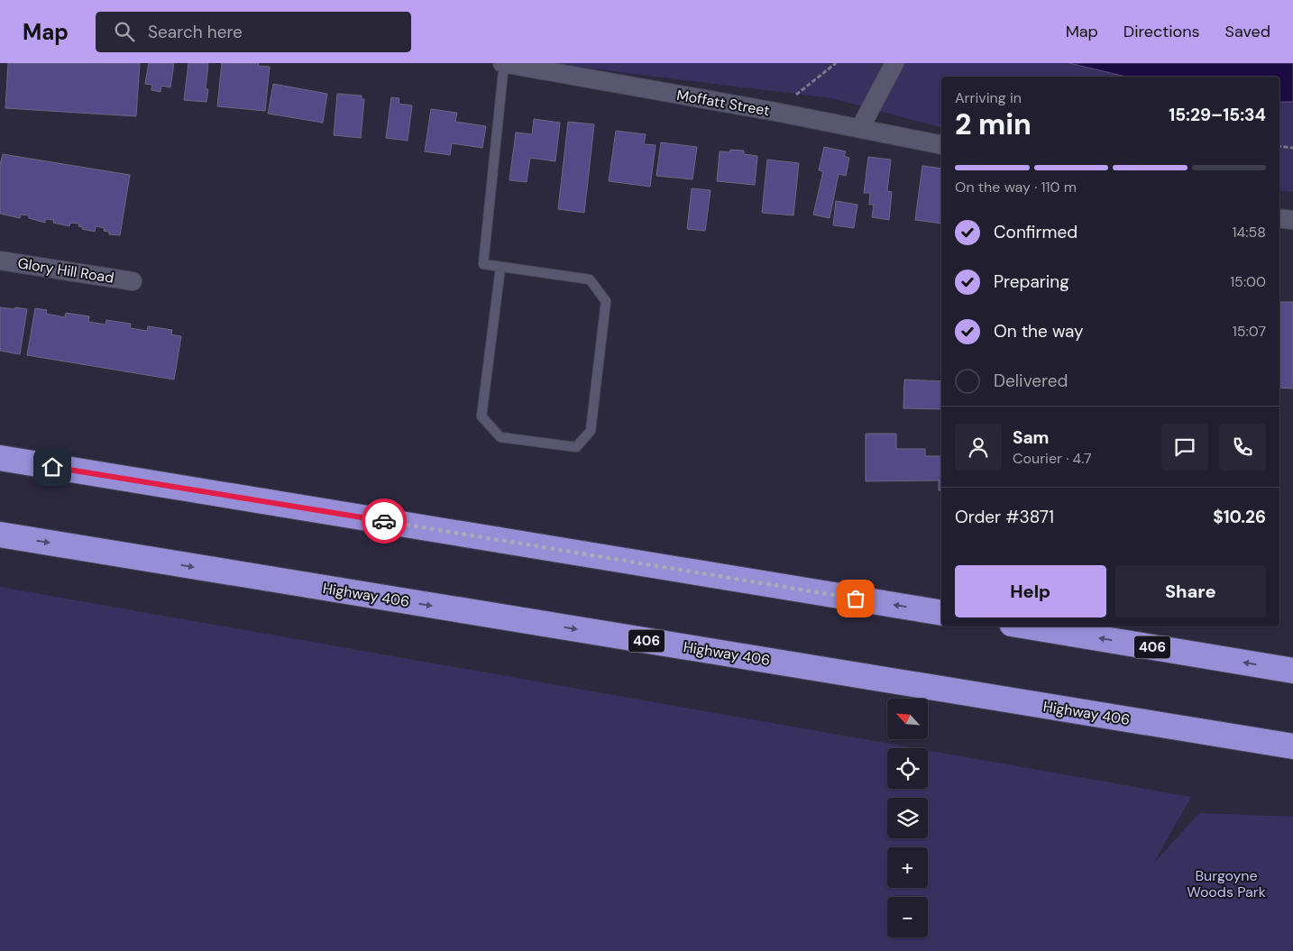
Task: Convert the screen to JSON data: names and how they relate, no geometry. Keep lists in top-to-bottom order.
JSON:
{
  "streets": {
    "highway": ["Highway 406", "406"],
    "street": ["Moffatt Street", "Glory Hill Road"]
  },
  "parks": ["Burgoyne Woods Park"],
  "north": "top left",
  "page": {
    "header": "Map",
    "search": "Search here",
    "nav": ["Map", "Directions", "Saved"],
    "heading": ["2 min", "Arriving in", "15:29–15:34"],
    "panel": [
      "Sam",
      "Courier · 4.7",
      "Order #3871",
      "$10.26"
    ],
    "bar": "On the way · 110 m",
    "list": [
      ["Confirmed", "14:58"],
      ["Preparing", "15:00"],
      ["On the way", "15:07"],
      "Delivered"
    ],
    "buttons": ["Help", "Share"],
    "map_buttons": ["+", "−"]
  }
}
